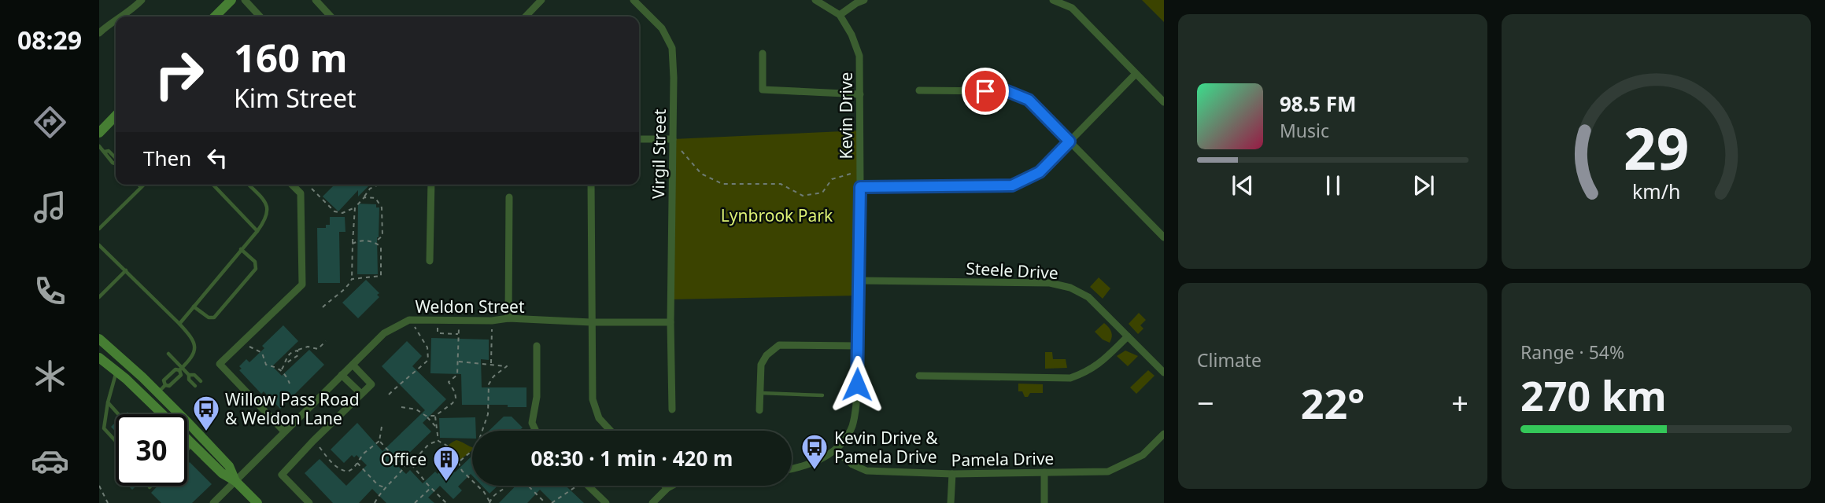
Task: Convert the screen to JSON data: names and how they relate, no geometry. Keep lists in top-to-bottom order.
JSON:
{
  "streets": {
    "street": [
      "Kevin Drive",
      "Virgil Street",
      "Steele Drive",
      "Weldon Street",
      "Pamela Drive"
    ]
  },
  "crossings": [
    ["Kevin Drive", "Steele Drive"],
    ["Kevin Drive", "Pamela Drive"],
    ["Virgil Street", "Weldon Street"]
  ],
  "parks": ["Lynbrook Park"],
  "places": {
    "bus stop": ["Willow Pass Road & Weldon Lane", "Kevin Drive & Pamela Drive"],
    "building": ["Office"]
  },
  "page": {
    "tabs": "08:29",
    "turn": ["160 m", "Kim Street"],
    "song": ["98.5 FM", "Music"],
    "then": "Then",
    "tile": [
      "Climate",
      ["Range · 54%", "270 km"]
    ],
    "heat": ["−", "22°", "+"],
    "limit": "30",
    "trip": "08:30 · 1 min · 420 m",
    "gauge": ["29", "km/h"]
  }
}
